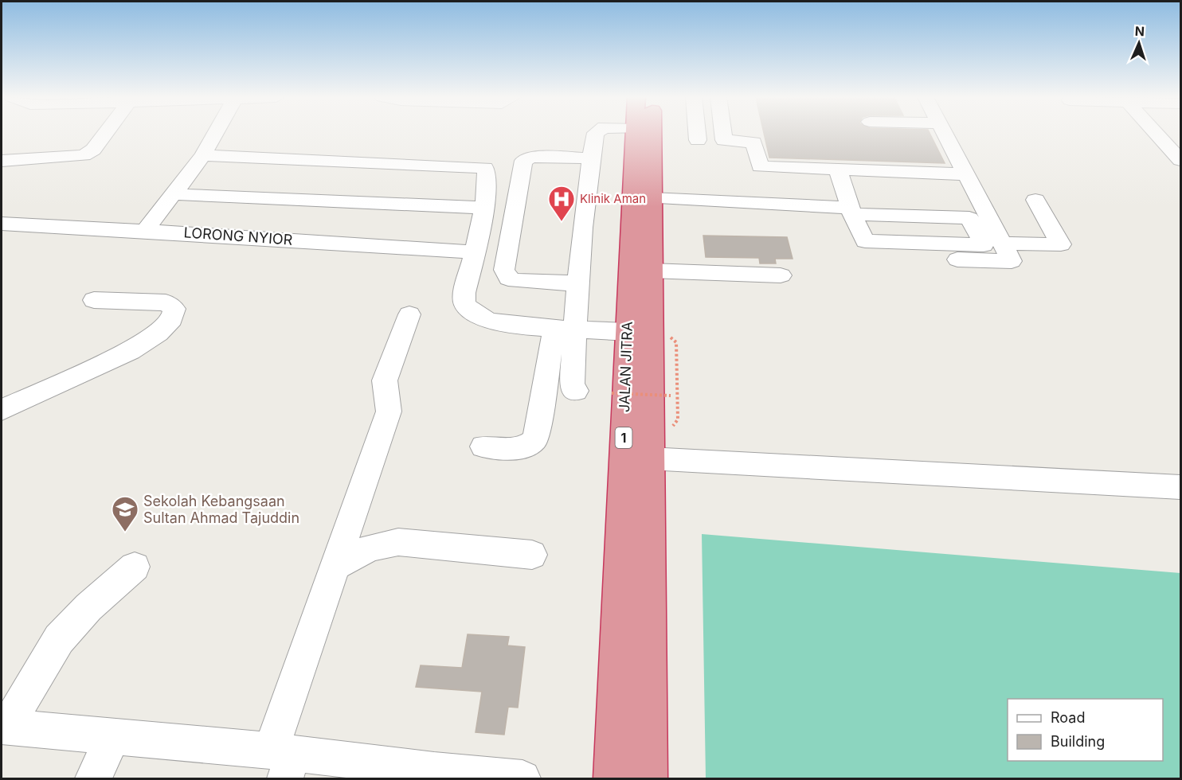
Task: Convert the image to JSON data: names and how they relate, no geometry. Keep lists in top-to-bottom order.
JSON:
{
  "streets": {
    "highway": ["JALAN JITRA", "1"],
    "street": ["LORONG NYIOR"]
  },
  "places": {
    "hospital": ["Klinik Aman"],
    "school or university": ["Sekolah Kebangsaan Sultan Ahmad Tajuddin"]
  },
  "legend": ["Road", "Building"],
  "north": "top"
}
